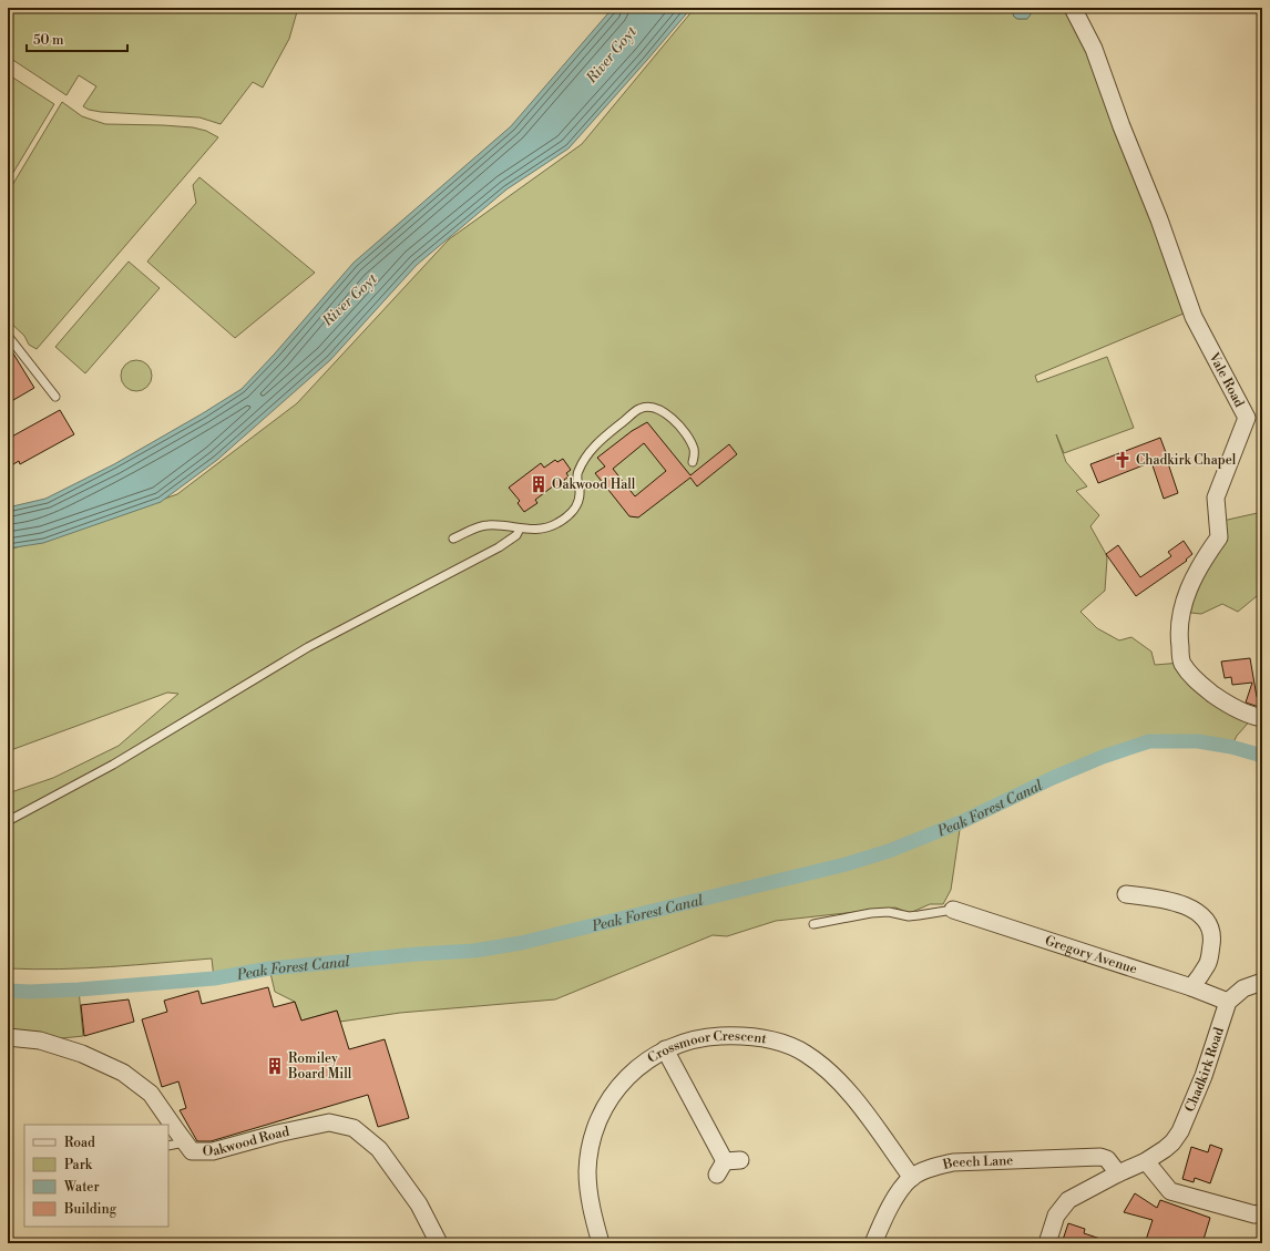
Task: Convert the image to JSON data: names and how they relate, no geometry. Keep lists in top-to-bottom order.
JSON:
{
  "streets": {
    "street": [
      "Vale Road",
      "Gregory Avenue",
      "Crossmoor Crescent",
      "Chadkirk Road",
      "Oakwood Road",
      "Beech Lane"
    ]
  },
  "crossings": [
    ["Gregory Avenue", "Chadkirk Road"],
    ["Crossmoor Crescent", "Beech Lane"],
    ["Chadkirk Road", "Beech Lane"]
  ],
  "water": ["River Goyt", "Peak Forest Canal"],
  "places": {
    "church": ["Chadkirk Chapel"],
    "building": ["Oakwood Hall", "Romiley Board Mill"]
  },
  "legend": [
    "Road",
    "Park",
    "Water",
    "Building"
  ],
  "scale_bar": "50 m"
}
